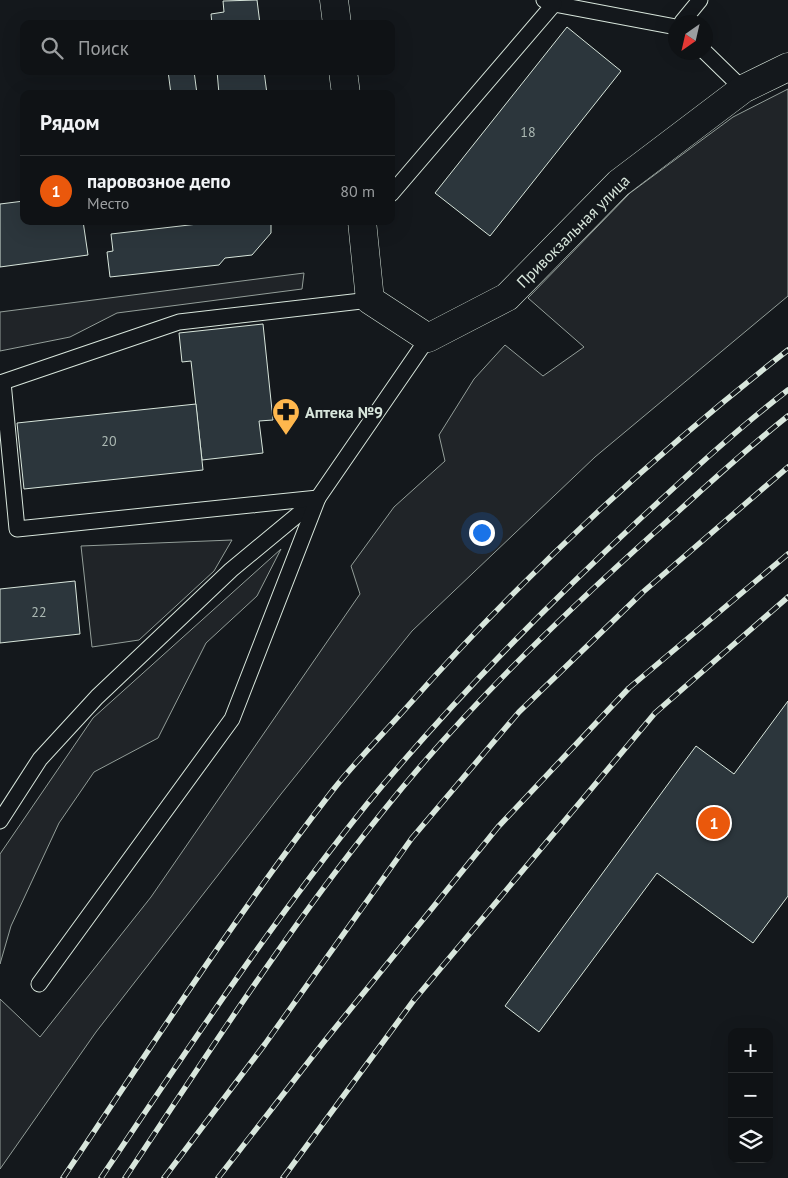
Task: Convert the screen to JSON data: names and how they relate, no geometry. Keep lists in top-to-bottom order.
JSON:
{
  "streets": {
    "street": ["Привокзальная улица"]
  },
  "places": {
    "pharmacy": ["Аптека №9"]
  },
  "house_numbers": ["18", "20", "22"],
  "north": "bottom left",
  "page": {
    "search": "Поиск",
    "heading": "Рядом",
    "list": [
      {
        "mark": "1",
        "name": "паровозное депо",
        "note": "Место",
        "value": "80 m"
      }
    ],
    "pins": "1",
    "map_buttons": ["+", "−"]
  }
}
